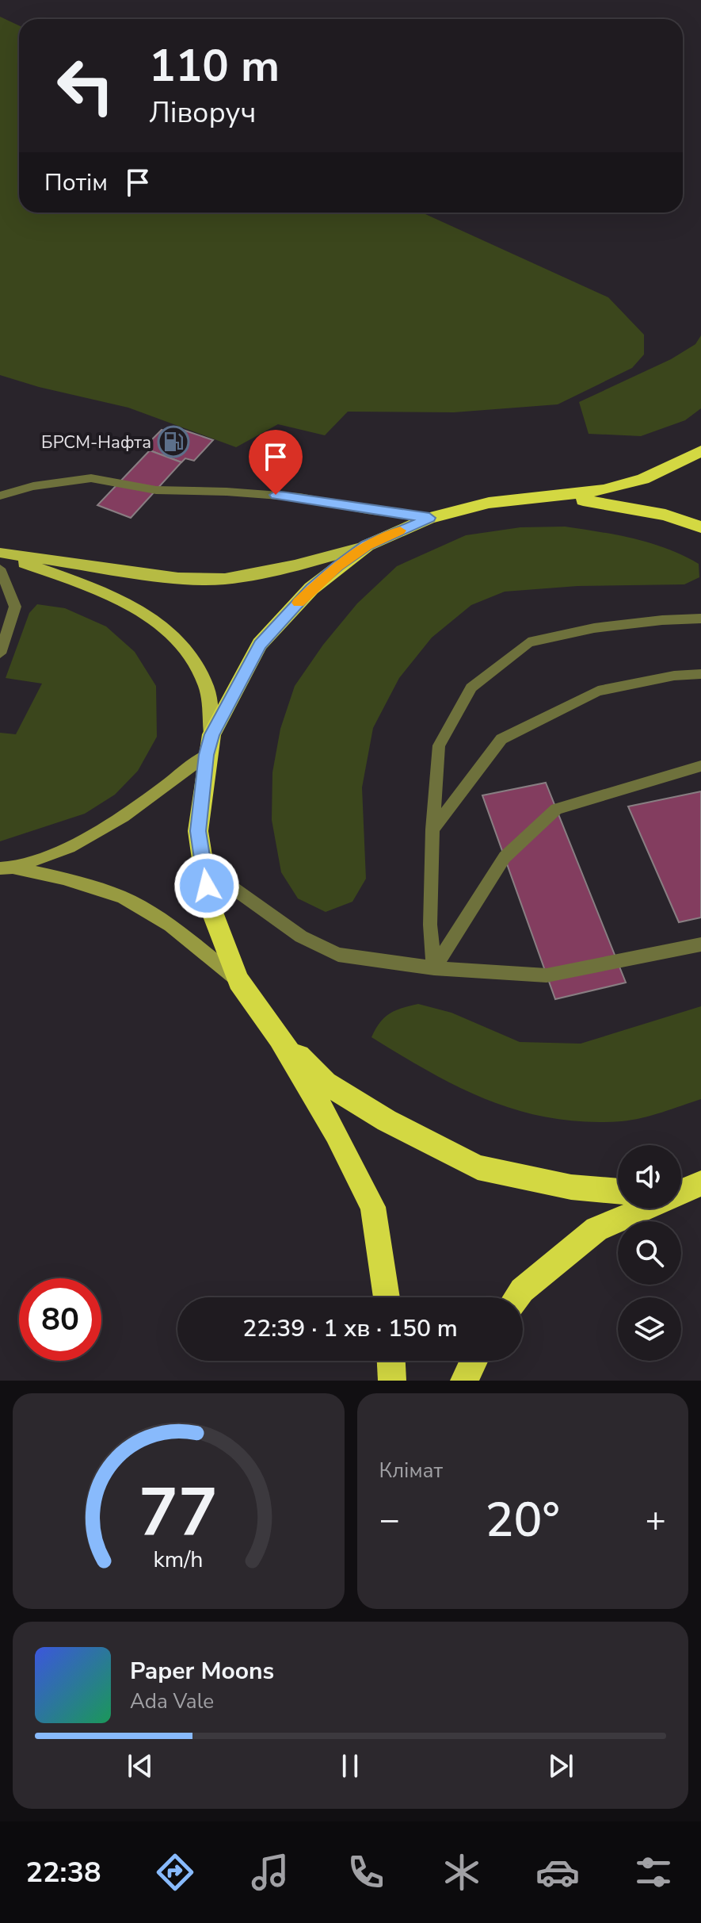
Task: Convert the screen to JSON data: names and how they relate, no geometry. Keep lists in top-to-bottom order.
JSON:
{
  "places": {
    "fuel station": ["БРСМ-Нафта"]
  },
  "page": {
    "turn": ["110 m", "Ліворуч"],
    "then": "Потім",
    "limit": "80",
    "trip": "22:39 · 1 хв · 150 m",
    "tile": "Клімат",
    "heat": ["−", "20°", "+"],
    "song": ["Paper Moons", "Ada Vale"],
    "tabs": "22:38",
    "gauge": ["77", "km/h"]
  }
}
